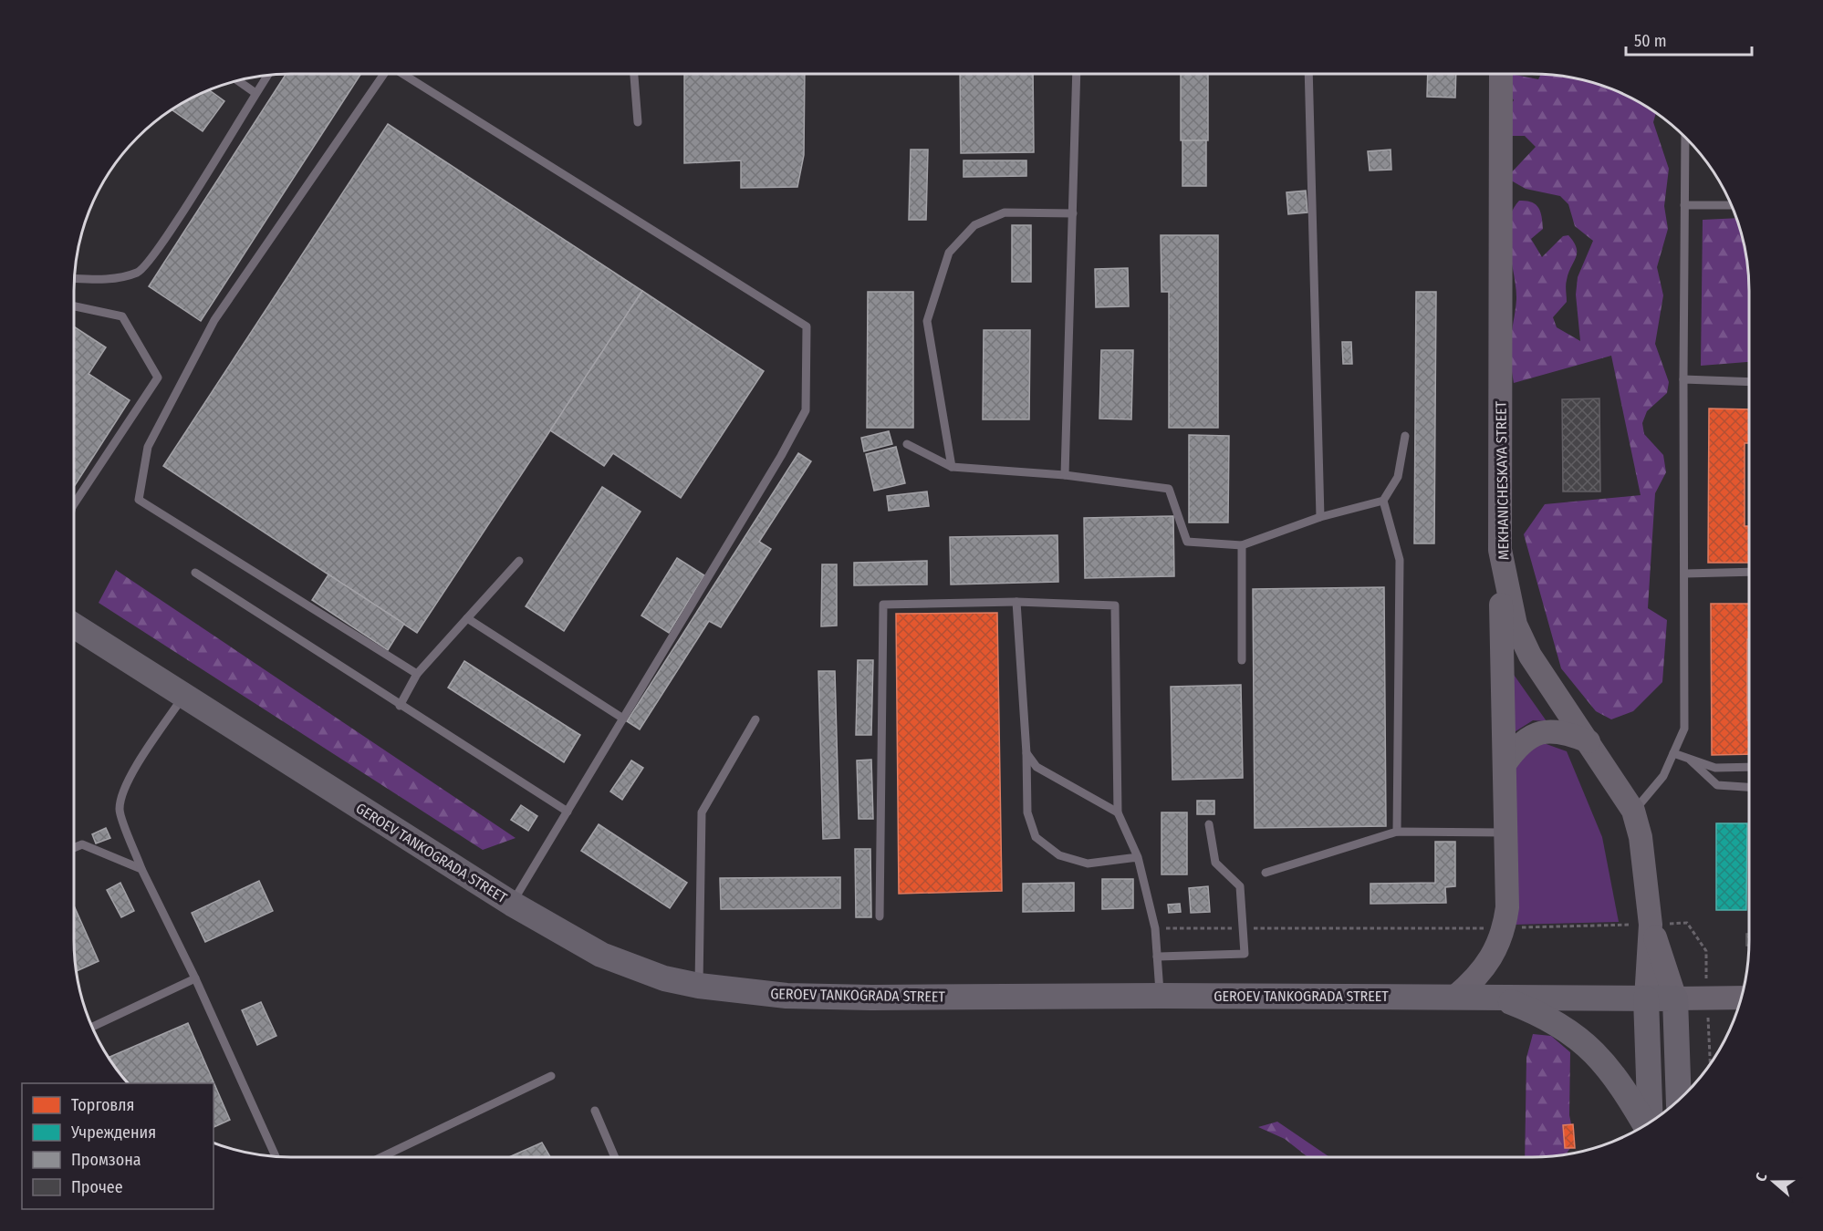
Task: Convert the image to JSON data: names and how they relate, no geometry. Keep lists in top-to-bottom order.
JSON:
{
  "streets": {
    "main road": ["MEKHANICHESKAYA STREET", "GEROEV TANKOGRADA STREET"]
  },
  "crossings": [
    ["MEKHANICHESKAYA STREET", "GEROEV TANKOGRADA STREET"]
  ],
  "legend": [
    "Торговля",
    "Учреждения",
    "Промзона",
    "Прочее"
  ],
  "scale_bar": "50 m",
  "north": "left"
}
